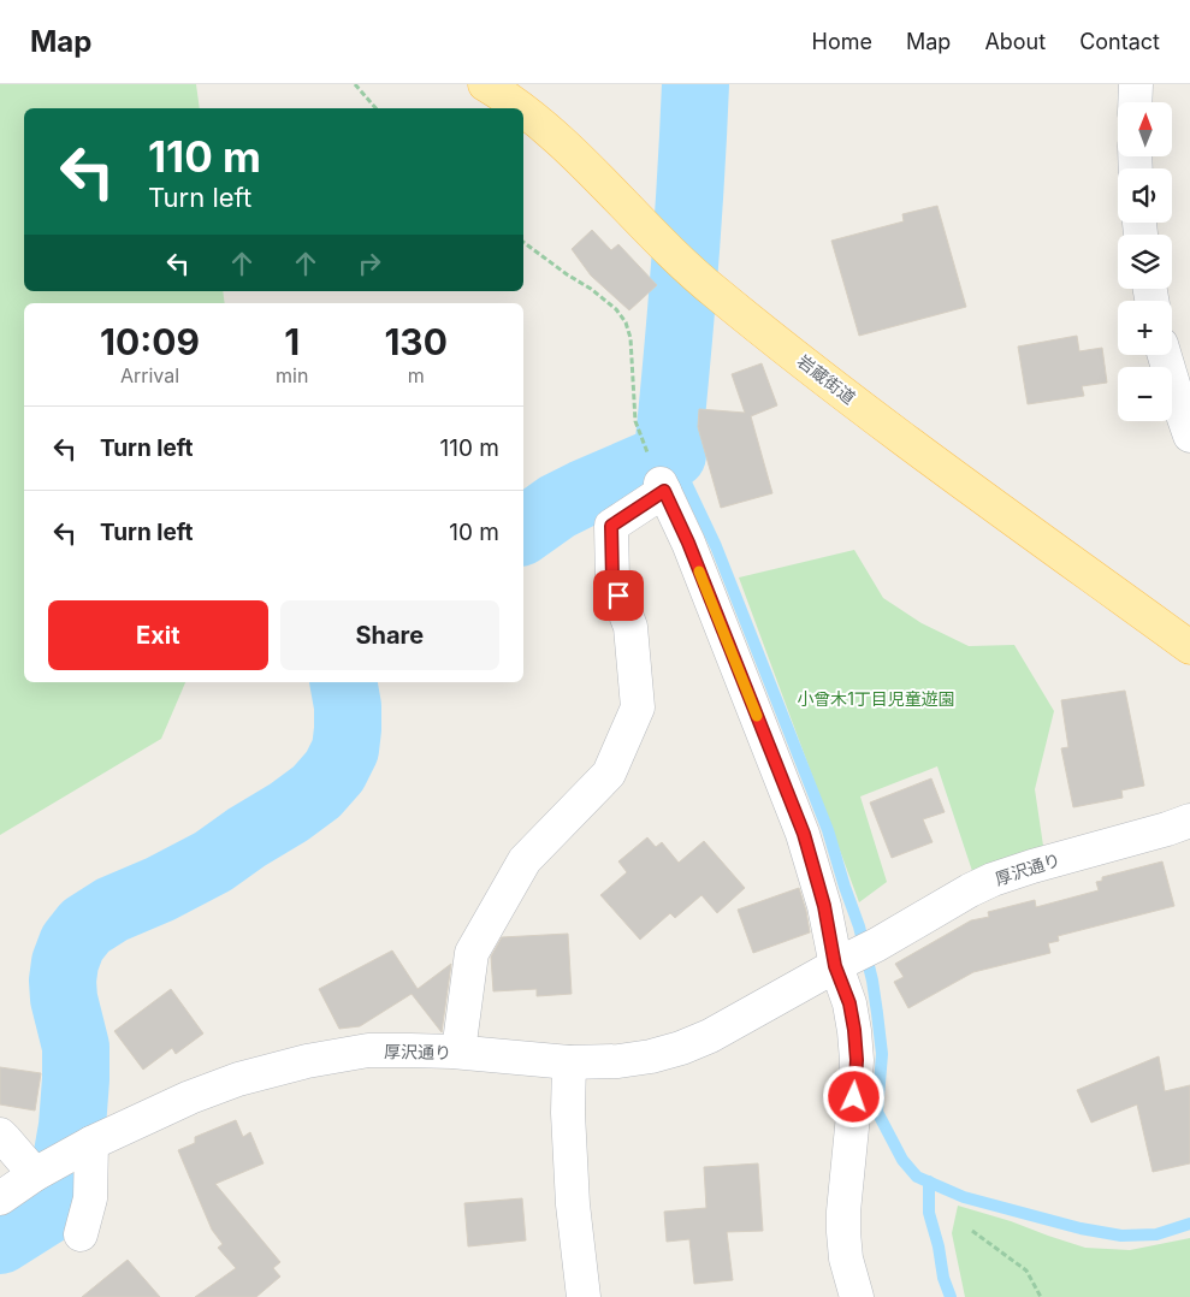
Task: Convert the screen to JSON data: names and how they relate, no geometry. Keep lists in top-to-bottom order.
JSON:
{
  "streets": {
    "main road": ["岩蔵街道"],
    "street": ["厚沢通り"]
  },
  "parks": ["小曾木1丁目児童遊園"],
  "north": "top",
  "page": {
    "header": "Map",
    "nav": [
      "Home",
      "Map",
      "About",
      "Contact"
    ],
    "map_buttons": ["+", "−"],
    "turn": ["110 m", "Turn left"],
    "eta": [
      "10:09",
      "Arrival",
      "1",
      "min",
      "130",
      "m"
    ],
    "list": [
      {
        "name": "Turn left",
        "value": "110 m"
      },
      {
        "name": "Turn left",
        "value": "10 m"
      }
    ],
    "buttons": ["Exit", "Share"]
  }
}
